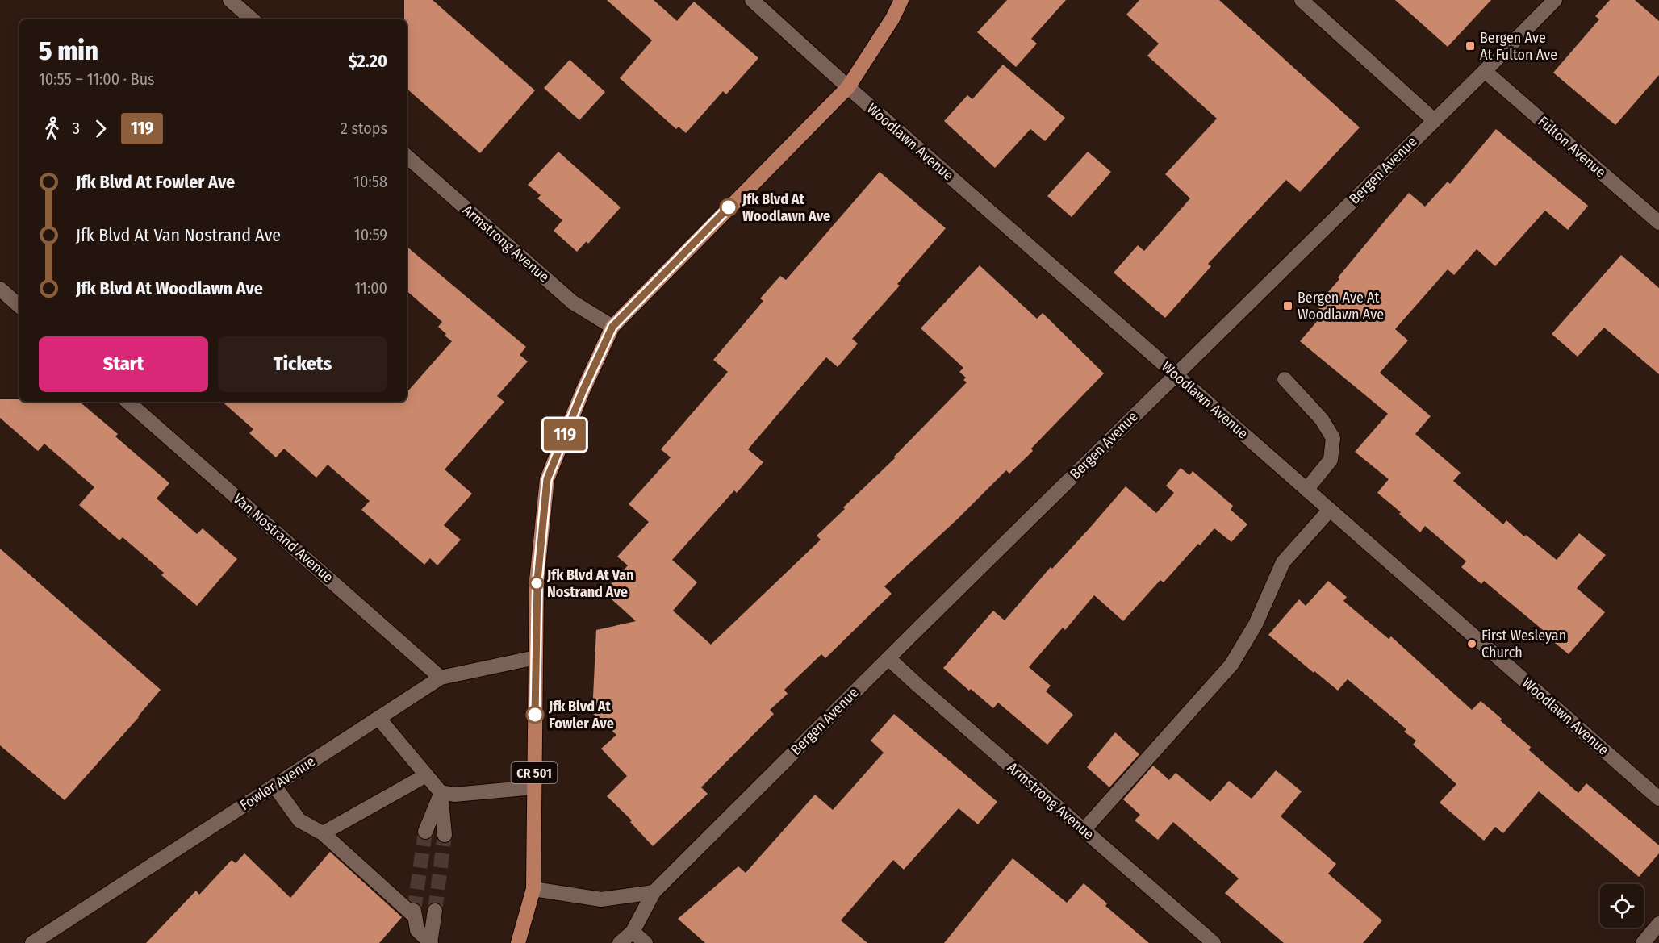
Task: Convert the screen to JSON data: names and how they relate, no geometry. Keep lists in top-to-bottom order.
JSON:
{
  "streets": {
    "main road": ["CR 501"],
    "street": [
      "Woodlawn Avenue",
      "Fulton Avenue",
      "Bergen Avenue",
      "Armstrong Avenue",
      "Van Nostrand Avenue",
      "Fowler Avenue"
    ]
  },
  "crossings": [
    ["Woodlawn Avenue", "Bergen Avenue"],
    ["Woodlawn Avenue", "CR 501"],
    ["Fulton Avenue", "Bergen Avenue"],
    ["Bergen Avenue", "Armstrong Avenue"],
    ["Armstrong Avenue", "CR 501"],
    ["Van Nostrand Avenue", "Fowler Avenue"],
    ["CR 501", "Fowler Avenue"]
  ],
  "places": {
    "transit": ["Bergen Ave At Fulton Ave", "Bergen Ave At Woodlawn Ave"],
    "other": [
      "Jfk Blvd At Woodlawn Ave",
      "Jfk Blvd At Van Nostrand Ave",
      "First Wesleyan Church",
      "Jfk Blvd At Fowler Ave"
    ]
  },
  "lines": ["bus line 119"],
  "page": {
    "on_map": "119",
    "heading": ["5 min", "10:55 – 11:00 · Bus", "$2.20"],
    "legs": ["3", "119", "2 stops"],
    "list": [
      {
        "name": "Jfk Blvd At Fowler Ave",
        "value": "10:58"
      },
      {
        "name": "Jfk Blvd At Van Nostrand Ave",
        "value": "10:59"
      },
      {
        "name": "Jfk Blvd At Woodlawn Ave",
        "value": "11:00"
      }
    ],
    "buttons": ["Start", "Tickets"]
  }
}
